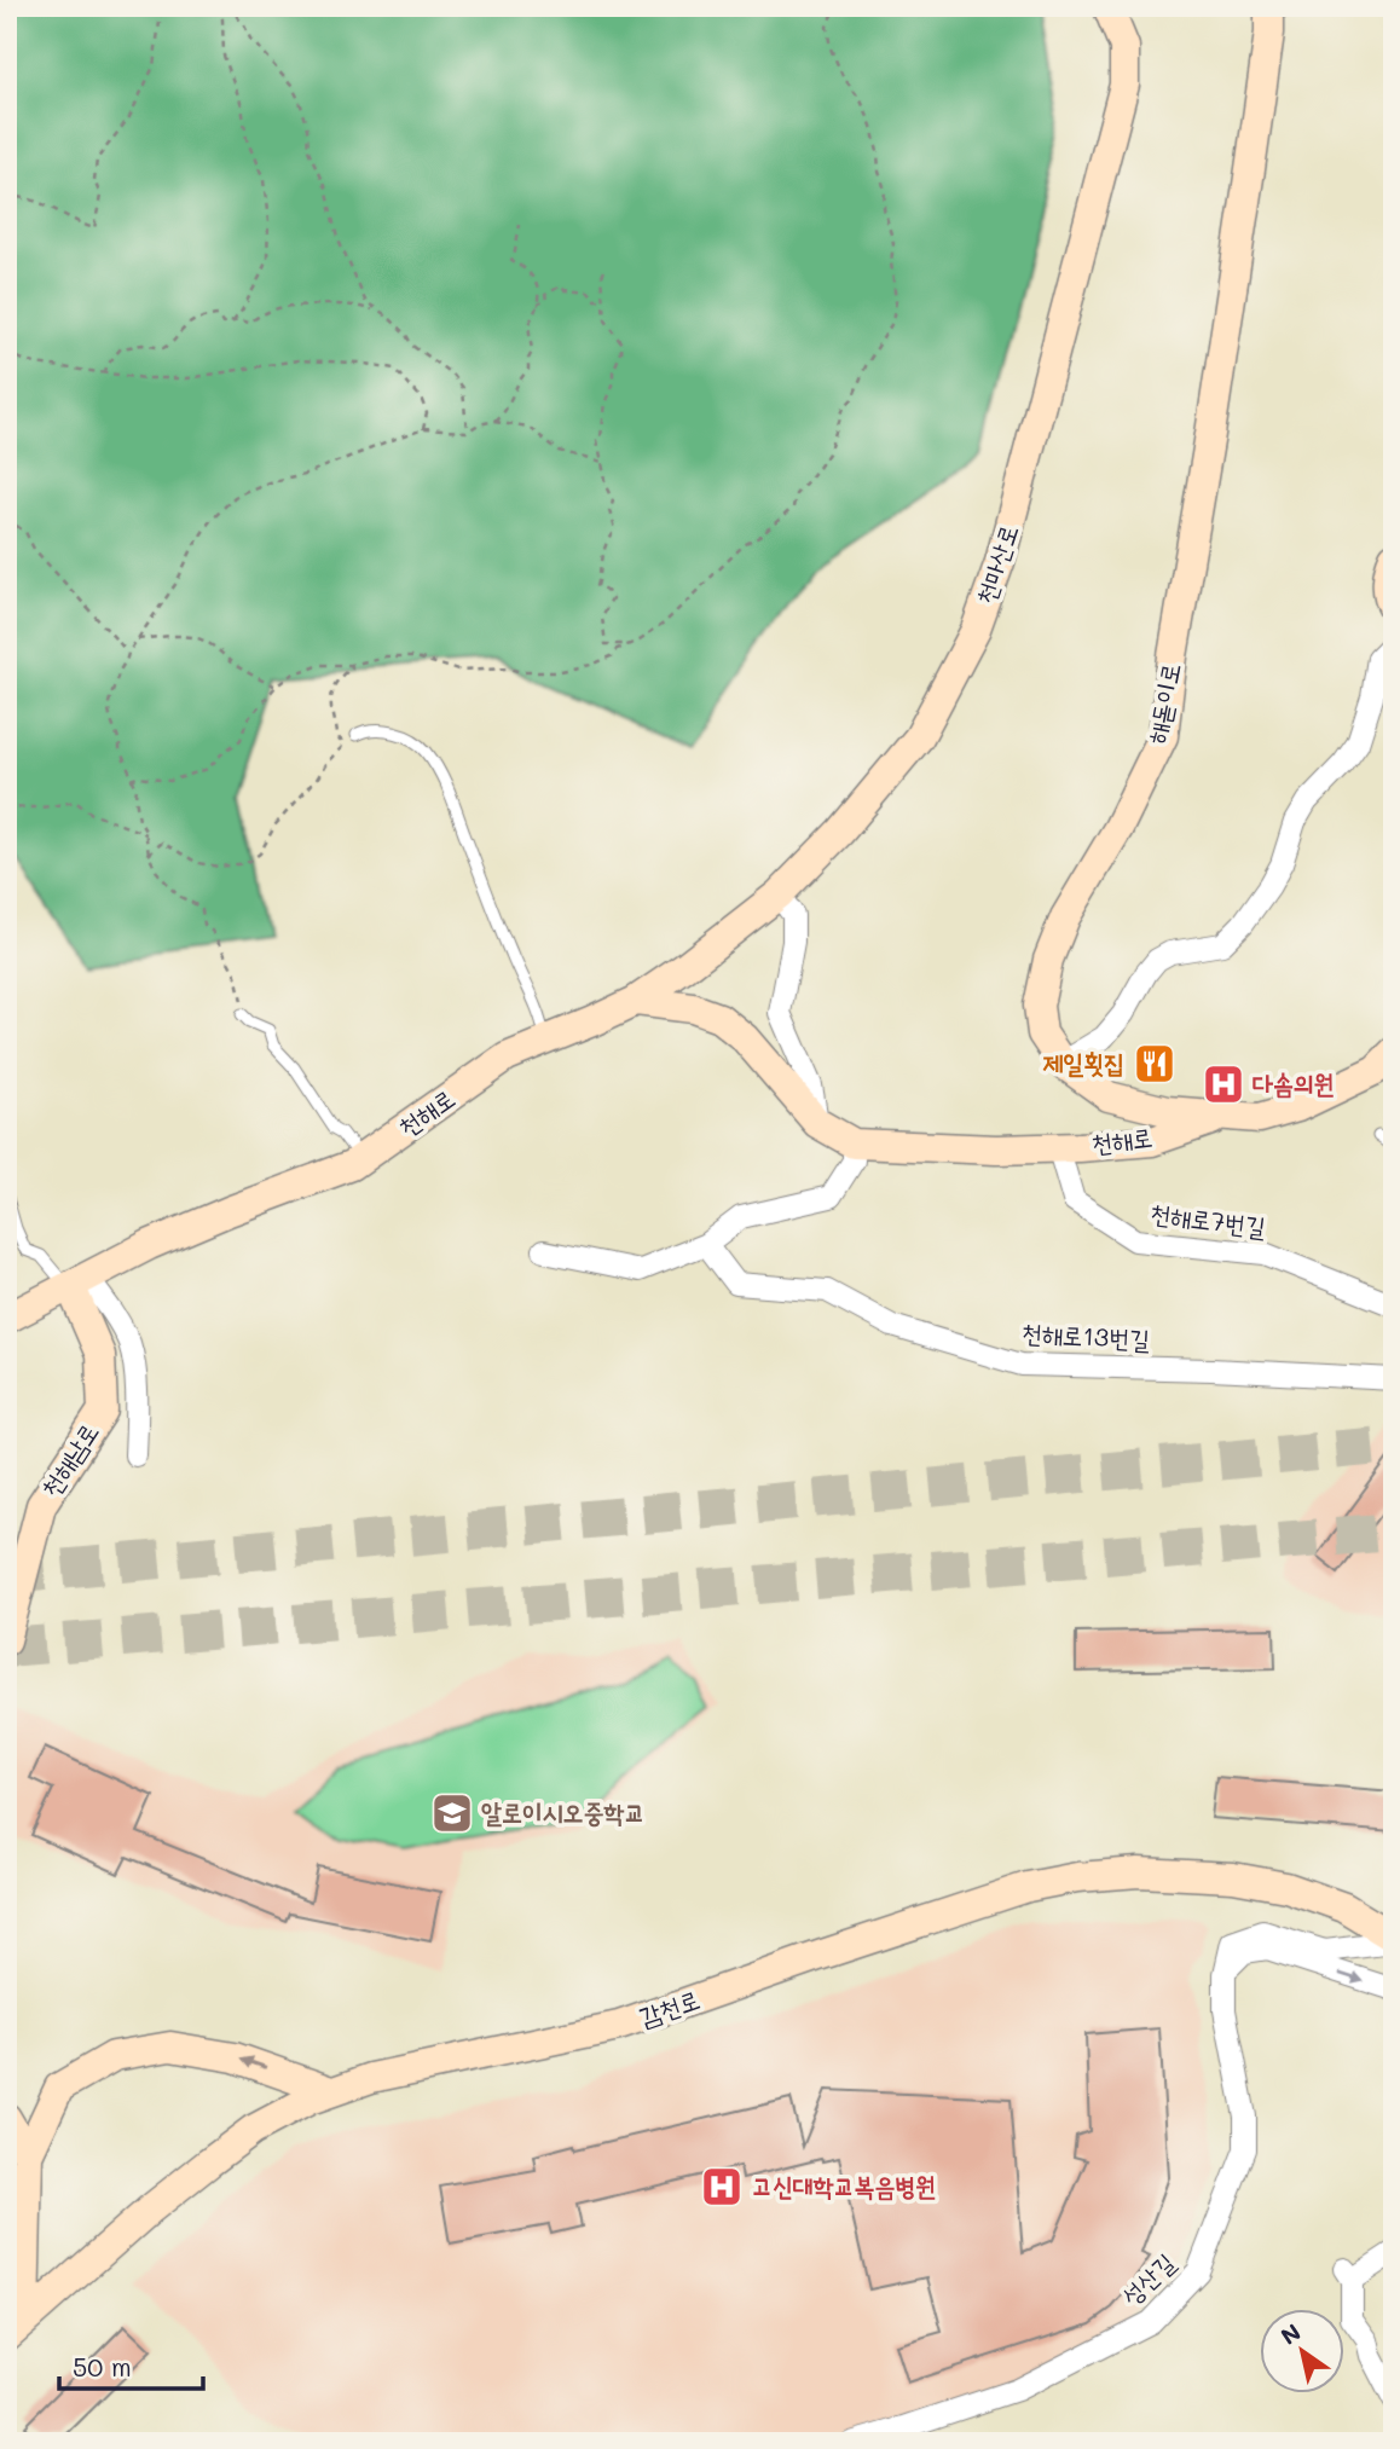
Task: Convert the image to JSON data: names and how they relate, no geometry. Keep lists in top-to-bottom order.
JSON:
{
  "streets": {
    "main road": [
      "천마산로",
      "해돋이로",
      "천해로",
      "천해남로",
      "감천로"
    ],
    "street": ["천해로7번길", "천해로13번길", "성산길"]
  },
  "crossings": [
    ["천마산로", "천해로"],
    ["해돋이로", "천해로"],
    ["천해로", "천해로7번길"],
    ["천해로", "천해남로"],
    ["감천로", "성산길"]
  ],
  "places": {
    "restaurant": ["제일횟집"],
    "hospital": ["다솜의원", "고신대학교복음병원"],
    "school or university": ["알로이시오중학교"]
  },
  "scale_bar": "50 m",
  "north": "top left"
}
